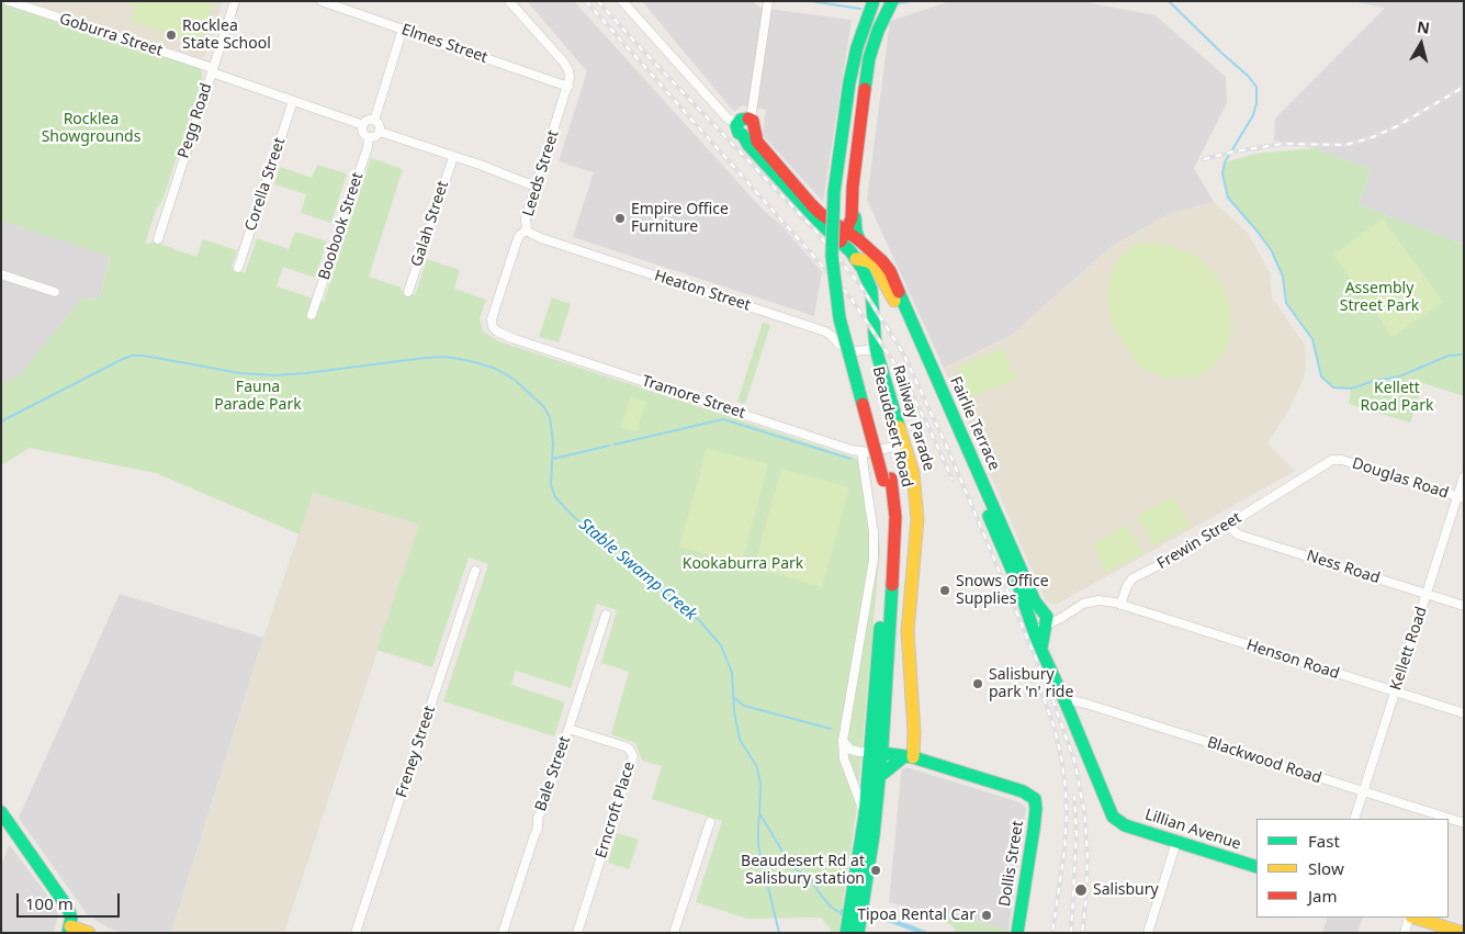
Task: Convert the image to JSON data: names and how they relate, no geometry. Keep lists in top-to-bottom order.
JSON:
{
  "streets": {
    "main road": [
      "Railway Parade",
      "Fairlie Terrace",
      "Beaudesert Road",
      "Lillian Avenue",
      "Dollis Street"
    ],
    "street": [
      "Goburra Street",
      "Elmes Street",
      "Pegg Road",
      "Leeds Street",
      "Corella Street",
      "Galah Street",
      "Boobook Street",
      "Heaton Street",
      "Tramore Street",
      "Douglas Road",
      "Frewin Street",
      "Ness Road",
      "Kellett Road",
      "Henson Road",
      "Freney Street",
      "Blackwood Road",
      "Bale Street",
      "Erncroft Place"
    ]
  },
  "crossings": [
    ["Goburra Street", "Pegg Road"],
    ["Goburra Street", "Corella Street"],
    ["Goburra Street", "Boobook Street"],
    ["Elmes Street", "Leeds Street"],
    ["Leeds Street", "Heaton Street"],
    ["Leeds Street", "Tramore Street"],
    ["Heaton Street", "Railway Parade"],
    ["Tramore Street", "Railway Parade"],
    ["Tramore Street", "Beaudesert Road"],
    ["Railway Parade", "Fairlie Terrace"],
    ["Railway Parade", "Dollis Street"],
    ["Fairlie Terrace", "Blackwood Road"],
    ["Fairlie Terrace", "Lillian Avenue"],
    ["Douglas Road", "Frewin Street"],
    ["Douglas Road", "Kellett Road"],
    ["Frewin Street", "Ness Road"],
    ["Frewin Street", "Henson Road"],
    ["Ness Road", "Kellett Road"],
    ["Kellett Road", "Henson Road"],
    ["Kellett Road", "Blackwood Road"],
    ["Bale Street", "Erncroft Place"]
  ],
  "water": ["Stable Swamp Creek"],
  "parks": [
    "Rocklea Showgrounds",
    "Assembly Street Park",
    "Fauna Parade Park",
    "Kellett Road Park",
    "Kookaburra Park"
  ],
  "places": [
    "Rocklea State School",
    "Empire Office Furniture",
    "Snows Office Supplies",
    "Salisbury park 'n' ride",
    "Beaudesert Rd at Salisbury station",
    "Salisbury",
    "Tipoa Rental Car"
  ],
  "legend": ["Fast", "Slow", "Jam"],
  "scale_bar": "100 m",
  "north": "top"
}
